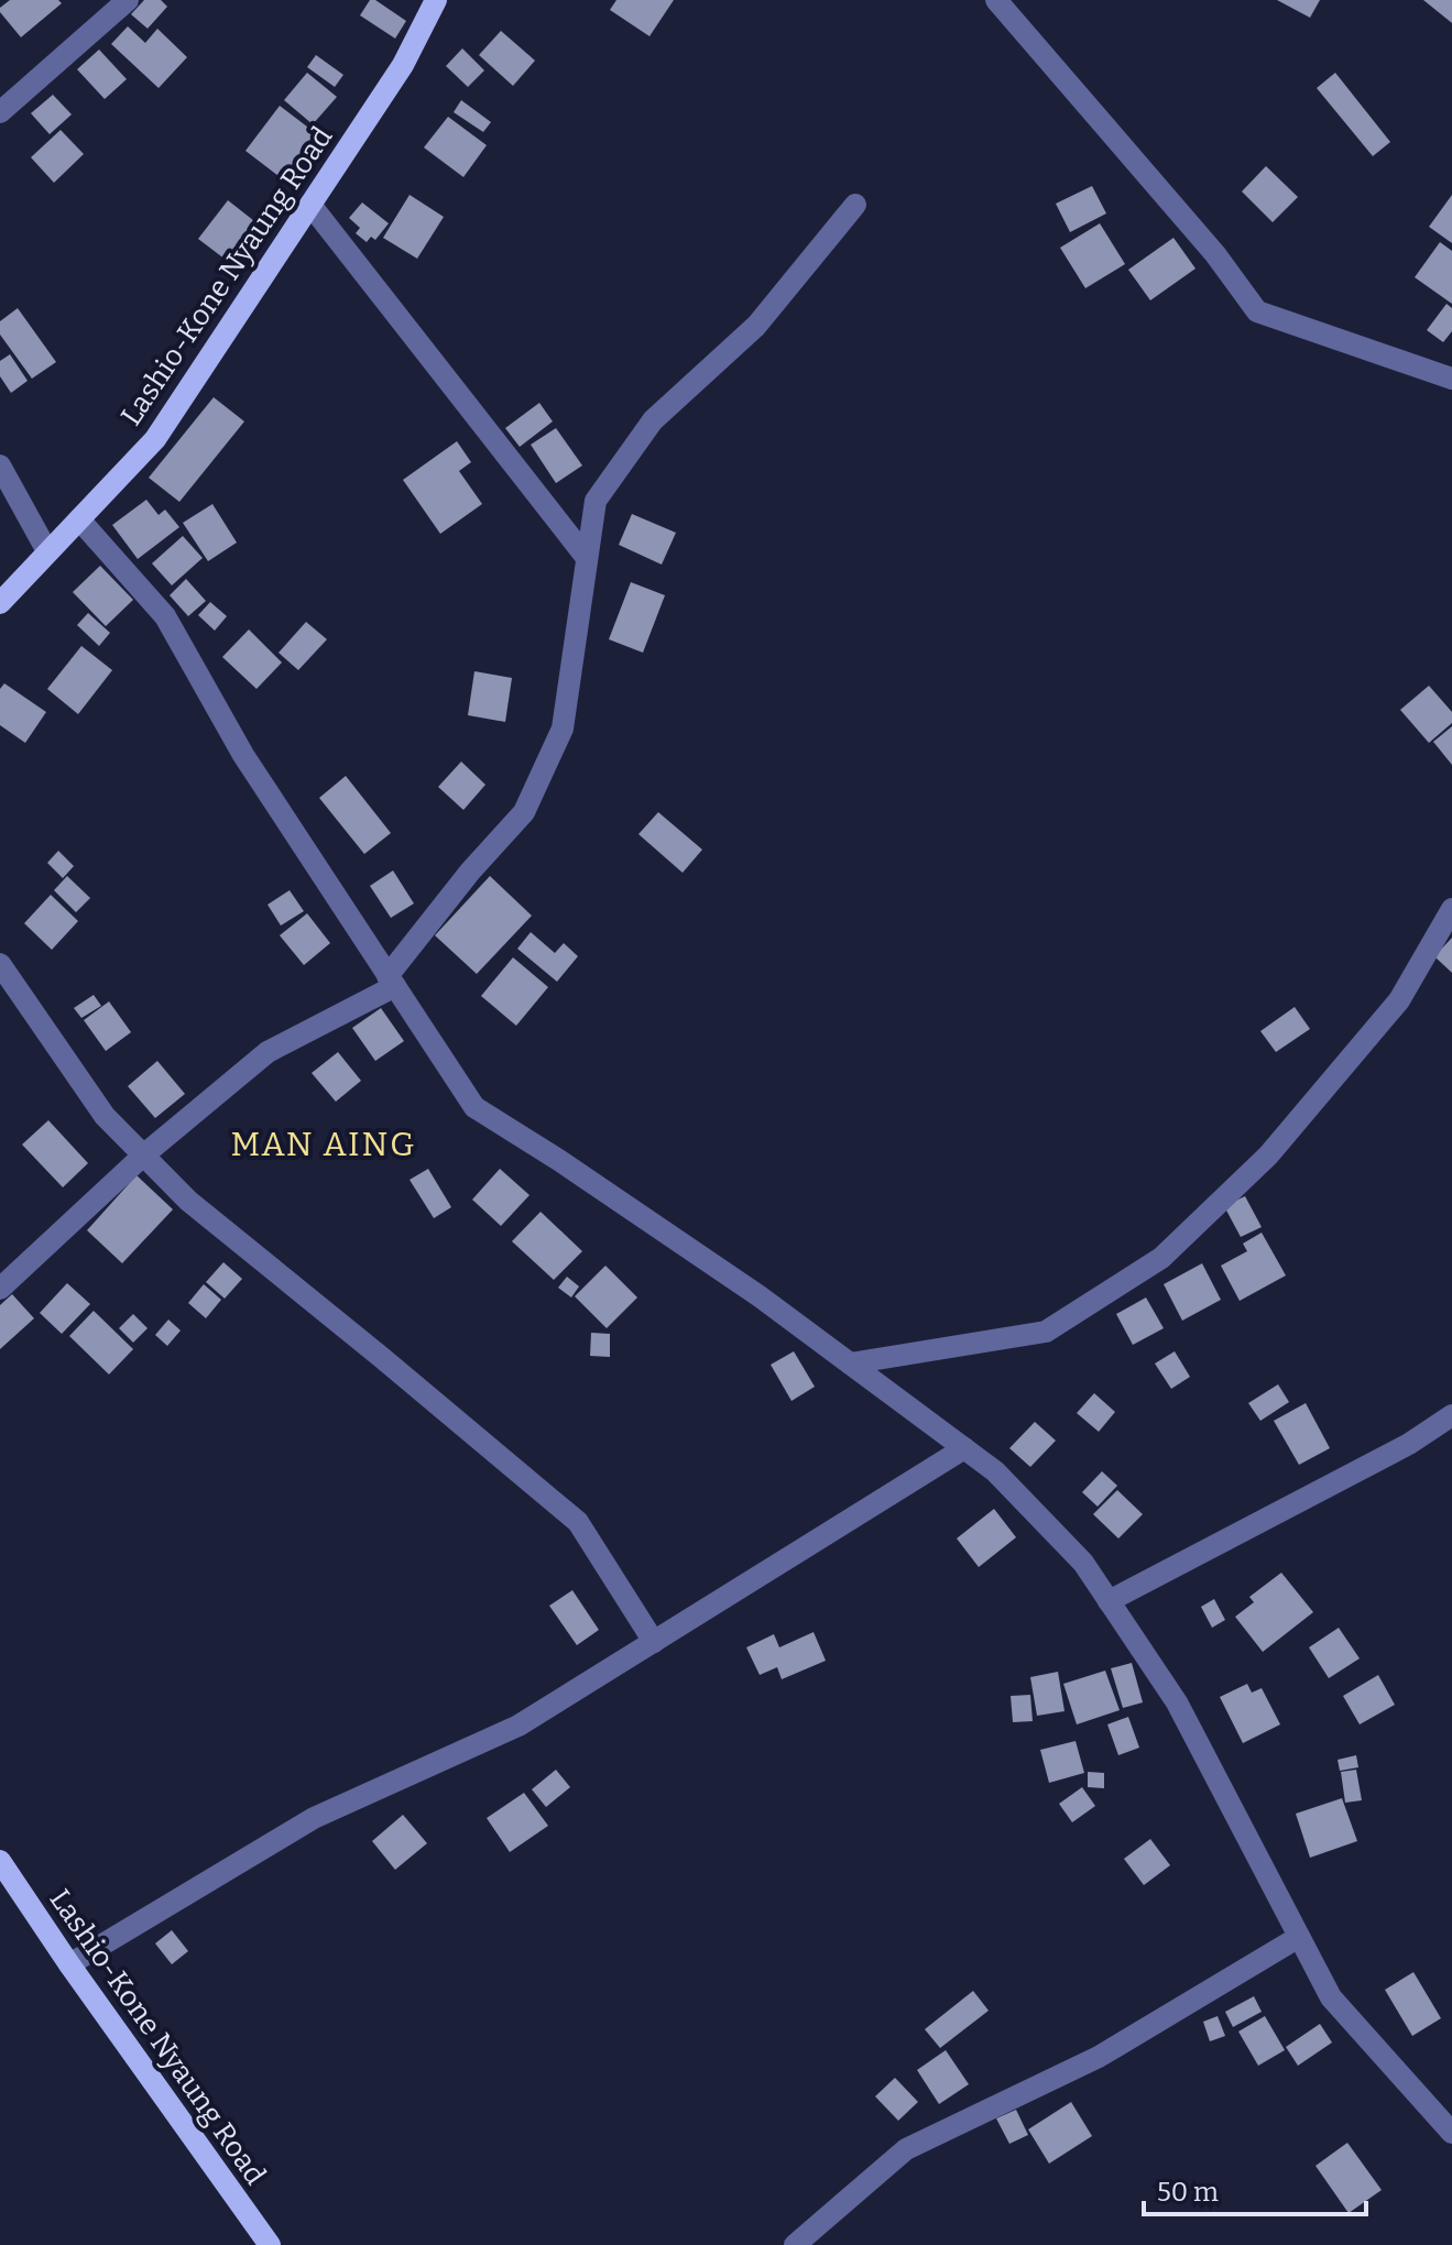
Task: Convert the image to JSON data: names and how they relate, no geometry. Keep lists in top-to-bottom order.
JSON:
{
  "streets": {
    "main road": ["Lashio-Kone Nyaung Road"]
  },
  "districts": ["MAN AING"],
  "scale_bar": "50 m"
}
